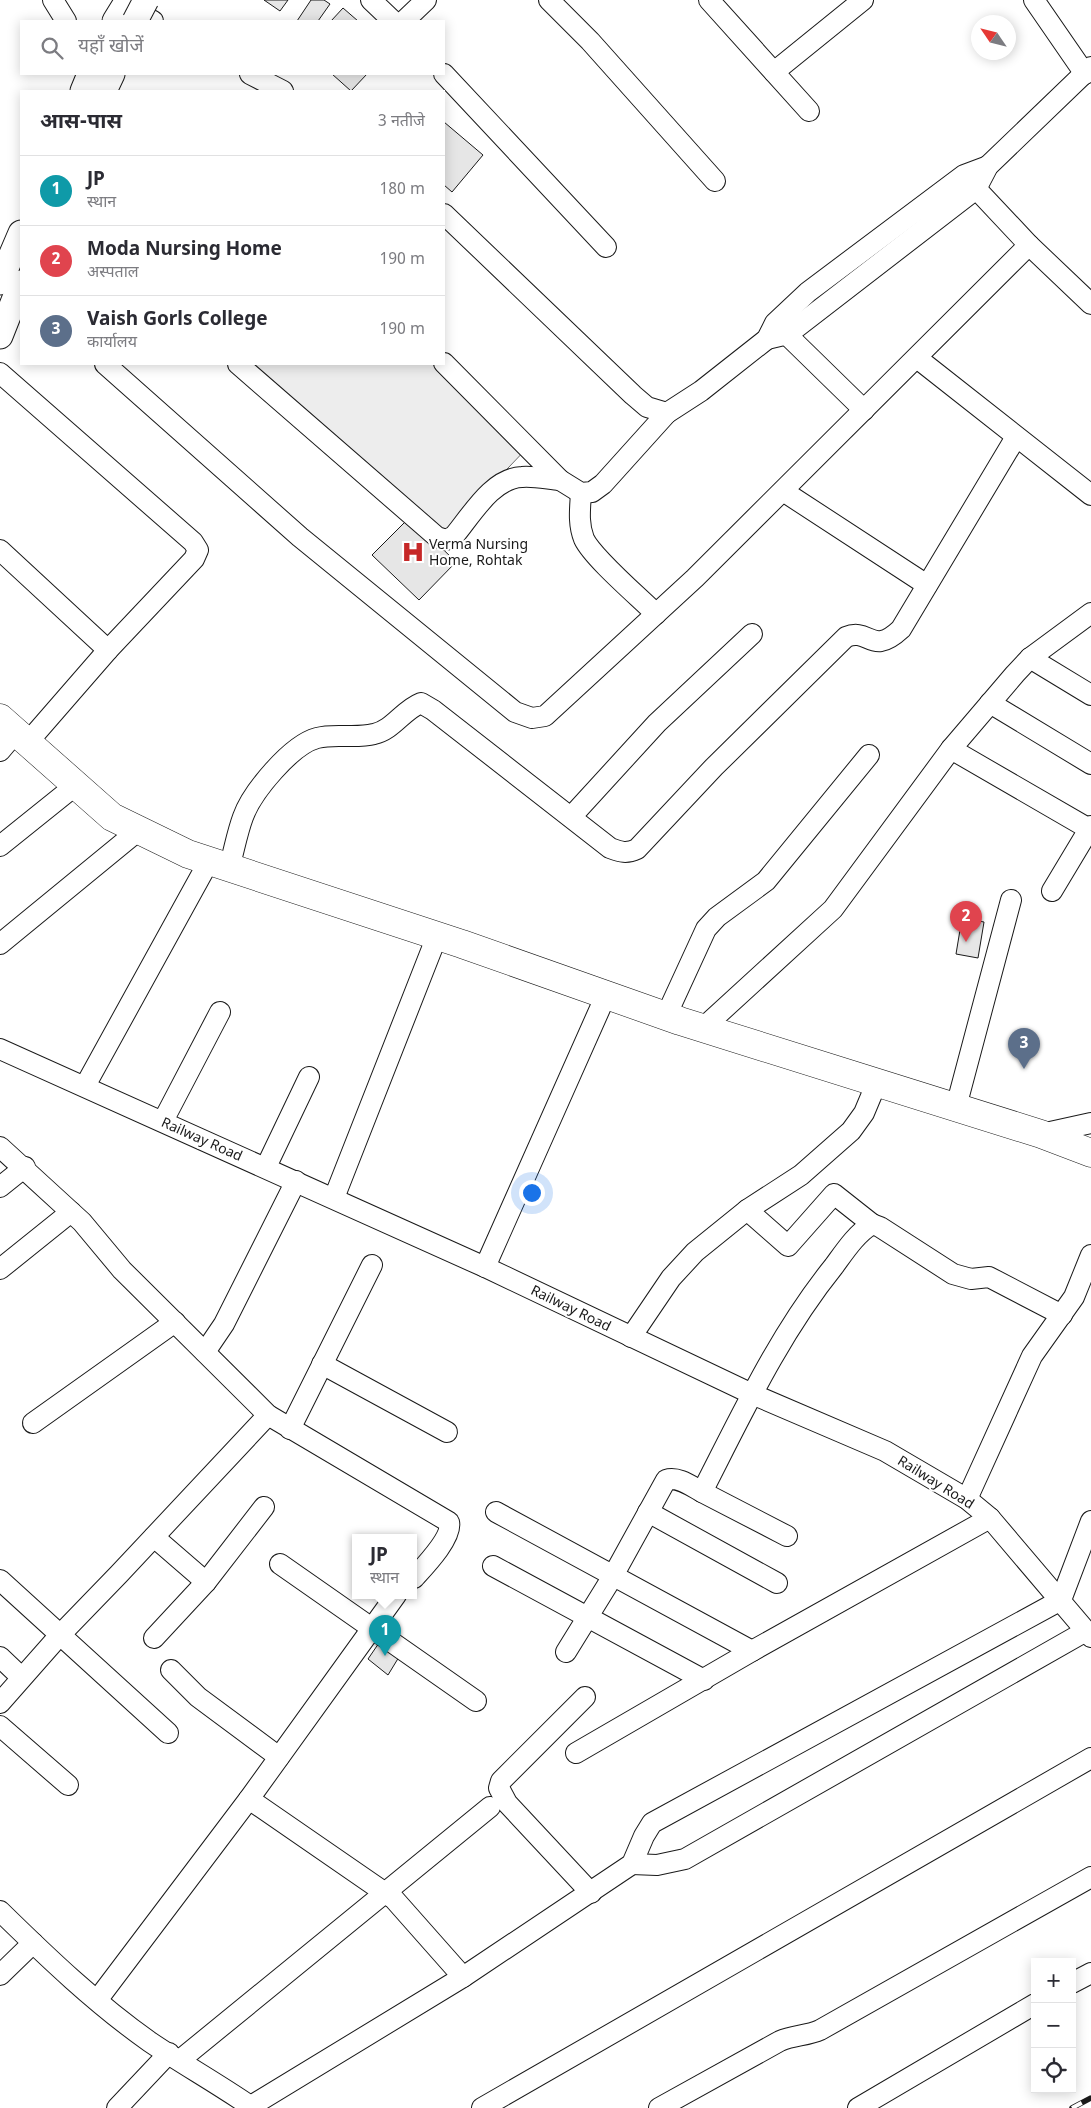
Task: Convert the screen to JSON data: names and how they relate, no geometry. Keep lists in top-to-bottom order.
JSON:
{
  "streets": {
    "street": ["Railway Road"]
  },
  "places": {
    "hospital": ["Verma Nursing Home, Rohtak"]
  },
  "north": "top left",
  "page": {
    "search": "यहाँ खोजें",
    "heading": ["आस-पास", "3 नतीजे"],
    "list": [
      {
        "mark": "1",
        "name": "JP",
        "note": "स्थान",
        "value": "180 m"
      },
      {
        "mark": "2",
        "name": "Moda Nursing Home",
        "note": "अस्पताल",
        "value": "190 m"
      },
      {
        "mark": "3",
        "name": "Vaish Gorls College",
        "note": "कार्यालय",
        "value": "190 m"
      }
    ],
    "pins": ["2", "3", "1"],
    "popup": ["JP", "स्थान"],
    "map_buttons": ["+", "−"]
  }
}
